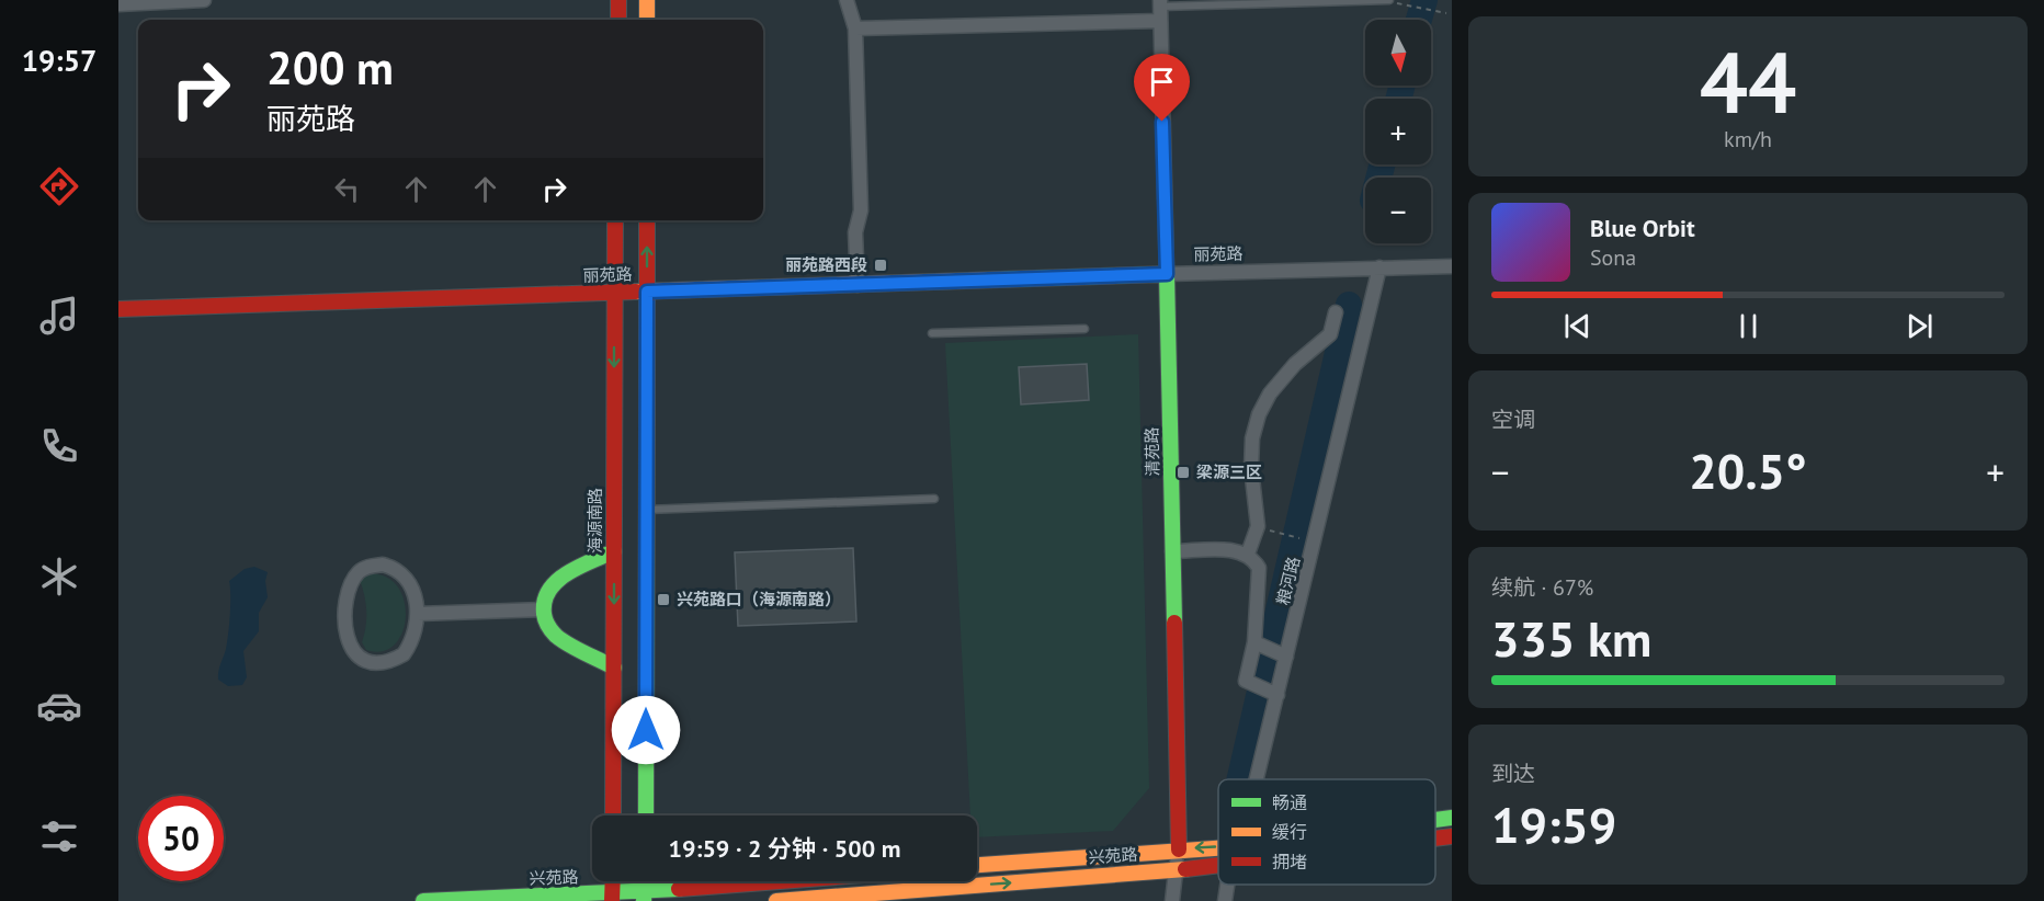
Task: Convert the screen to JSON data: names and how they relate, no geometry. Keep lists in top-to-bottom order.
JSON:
{
  "streets": {
    "main road": [
      "丽苑路",
      "清苑路",
      "海源南路",
      "兴苑路"
    ],
    "street": ["粮河路"]
  },
  "crossings": [
    ["丽苑路", "清苑路"],
    ["丽苑路", "海源南路"],
    ["丽苑路", "粮河路"],
    ["清苑路", "兴苑路"]
  ],
  "places": {
    "transit": ["丽苑路西段", "梁源三区", "兴苑路口（海源南路）"]
  },
  "legend": ["畅通", "缓行", "拥堵"],
  "north": "bottom",
  "page": {
    "tabs": "19:57",
    "tile": [
      ["44", "km/h"],
      "空调",
      ["续航 · 67%", "335 km"],
      ["到达", "19:59"]
    ],
    "map_buttons": ["+", "−"],
    "turn": ["200 m", "丽苑路"],
    "song": ["Blue Orbit", "Sona"],
    "heat": ["−", "20.5°", "+"],
    "limit": "50",
    "trip": "19:59 · 2 分钟 · 500 m"
  }
}
